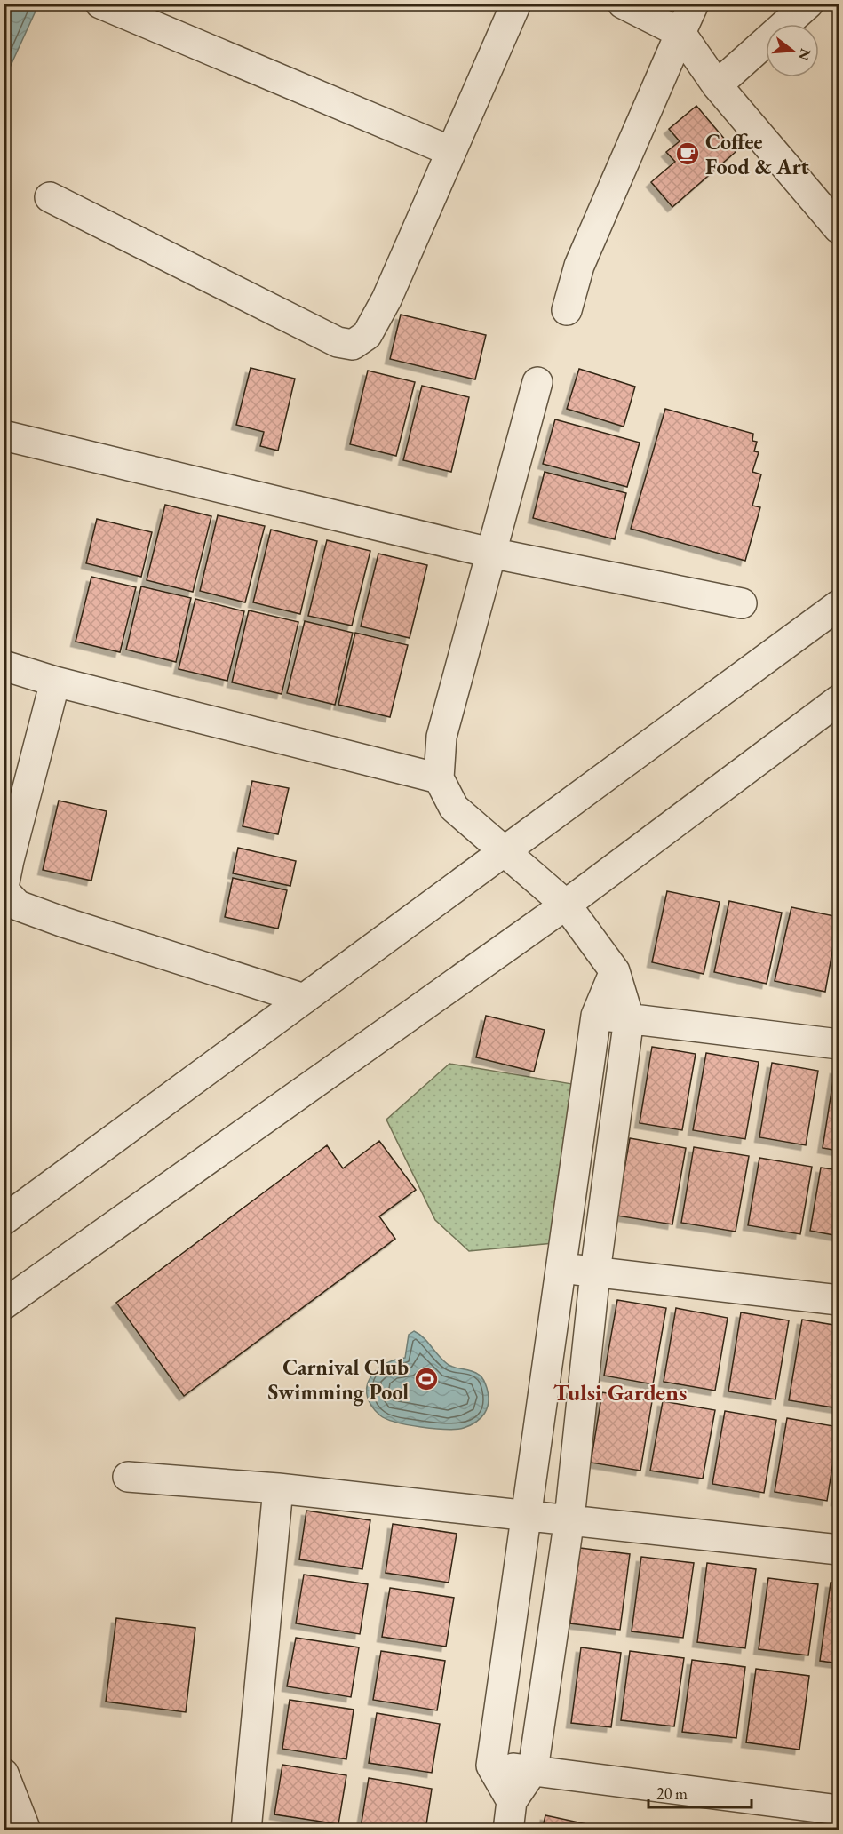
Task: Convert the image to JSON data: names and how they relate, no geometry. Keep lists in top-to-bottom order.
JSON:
{
  "districts": ["Tulsi Gardens"],
  "places": {
    "cafe": ["Coffee Food & Art"],
    "sports": ["Carnival Club Swimming Pool"]
  },
  "scale_bar": "20 m",
  "north": "right"
}
